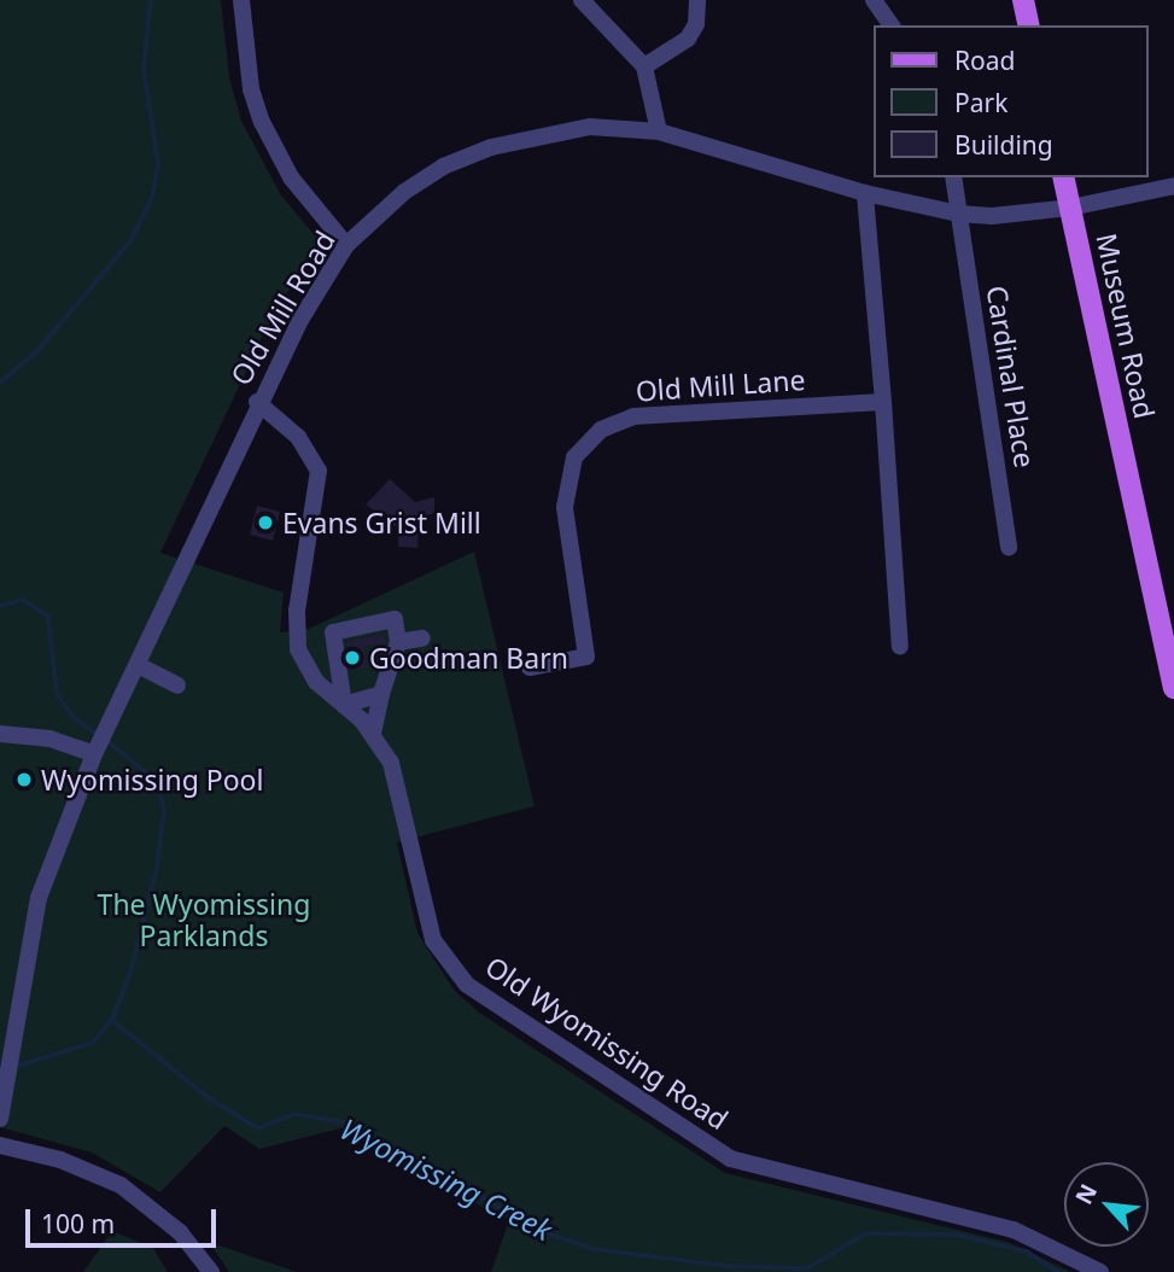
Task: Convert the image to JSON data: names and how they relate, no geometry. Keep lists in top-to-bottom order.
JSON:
{
  "streets": {
    "main road": ["Museum Road"],
    "street": [
      "Old Mill Road",
      "Cardinal Place",
      "Old Mill Lane",
      "Old Wyomissing Road"
    ]
  },
  "crossings": [
    ["Old Mill Road", "Museum Road"],
    ["Old Mill Road", "Cardinal Place"],
    ["Old Mill Road", "Old Wyomissing Road"]
  ],
  "water": ["Wyomissing Creek"],
  "parks": ["The Wyomissing Parklands"],
  "places": ["Evans Grist Mill", "Goodman Barn", "Wyomissing Pool"],
  "legend": ["Road", "Park", "Building"],
  "scale_bar": "100 m",
  "north": "top left"
}
